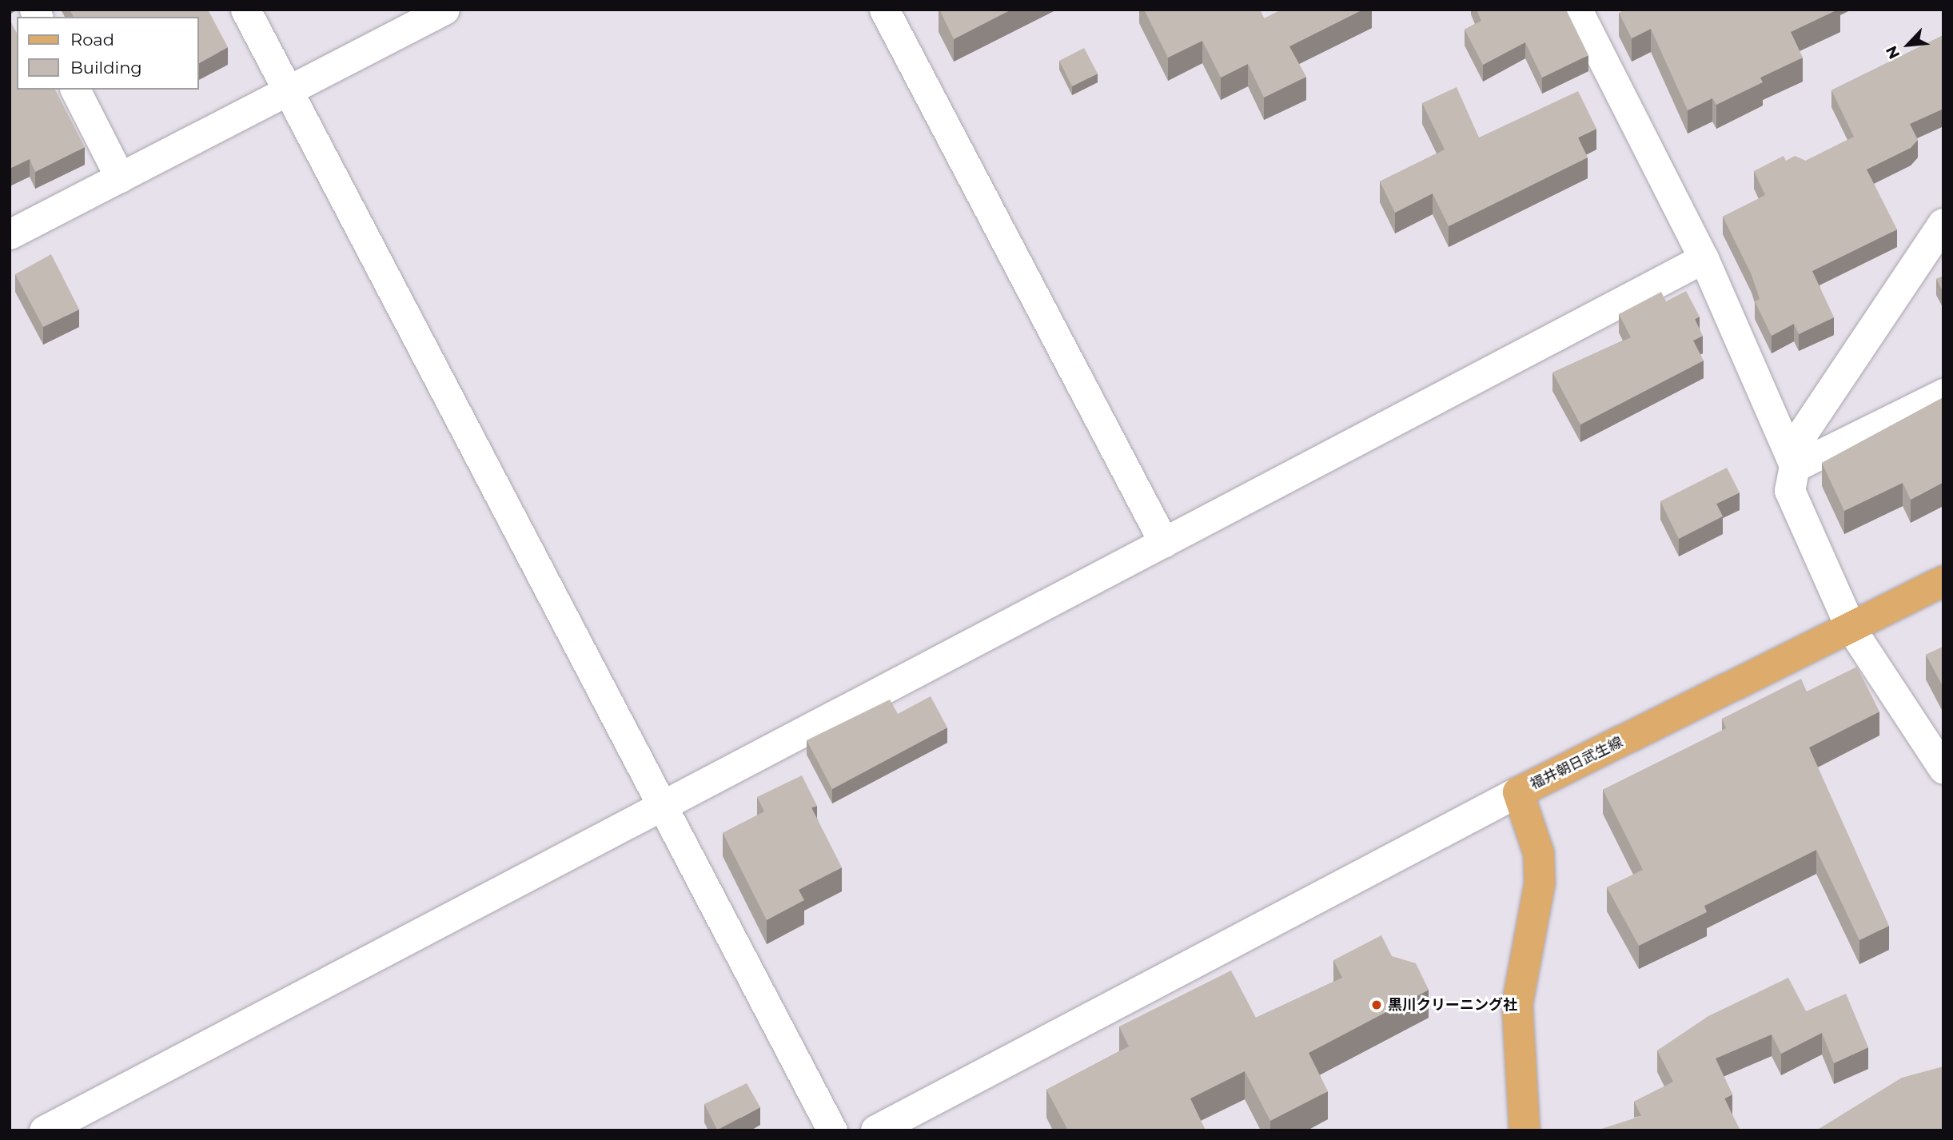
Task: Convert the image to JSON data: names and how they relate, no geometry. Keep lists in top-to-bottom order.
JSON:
{
  "streets": {
    "main road": ["福井朝日武生線"]
  },
  "places": ["黒川クリーニング社"],
  "legend": ["Road", "Building"],
  "north": "bottom left"
}
